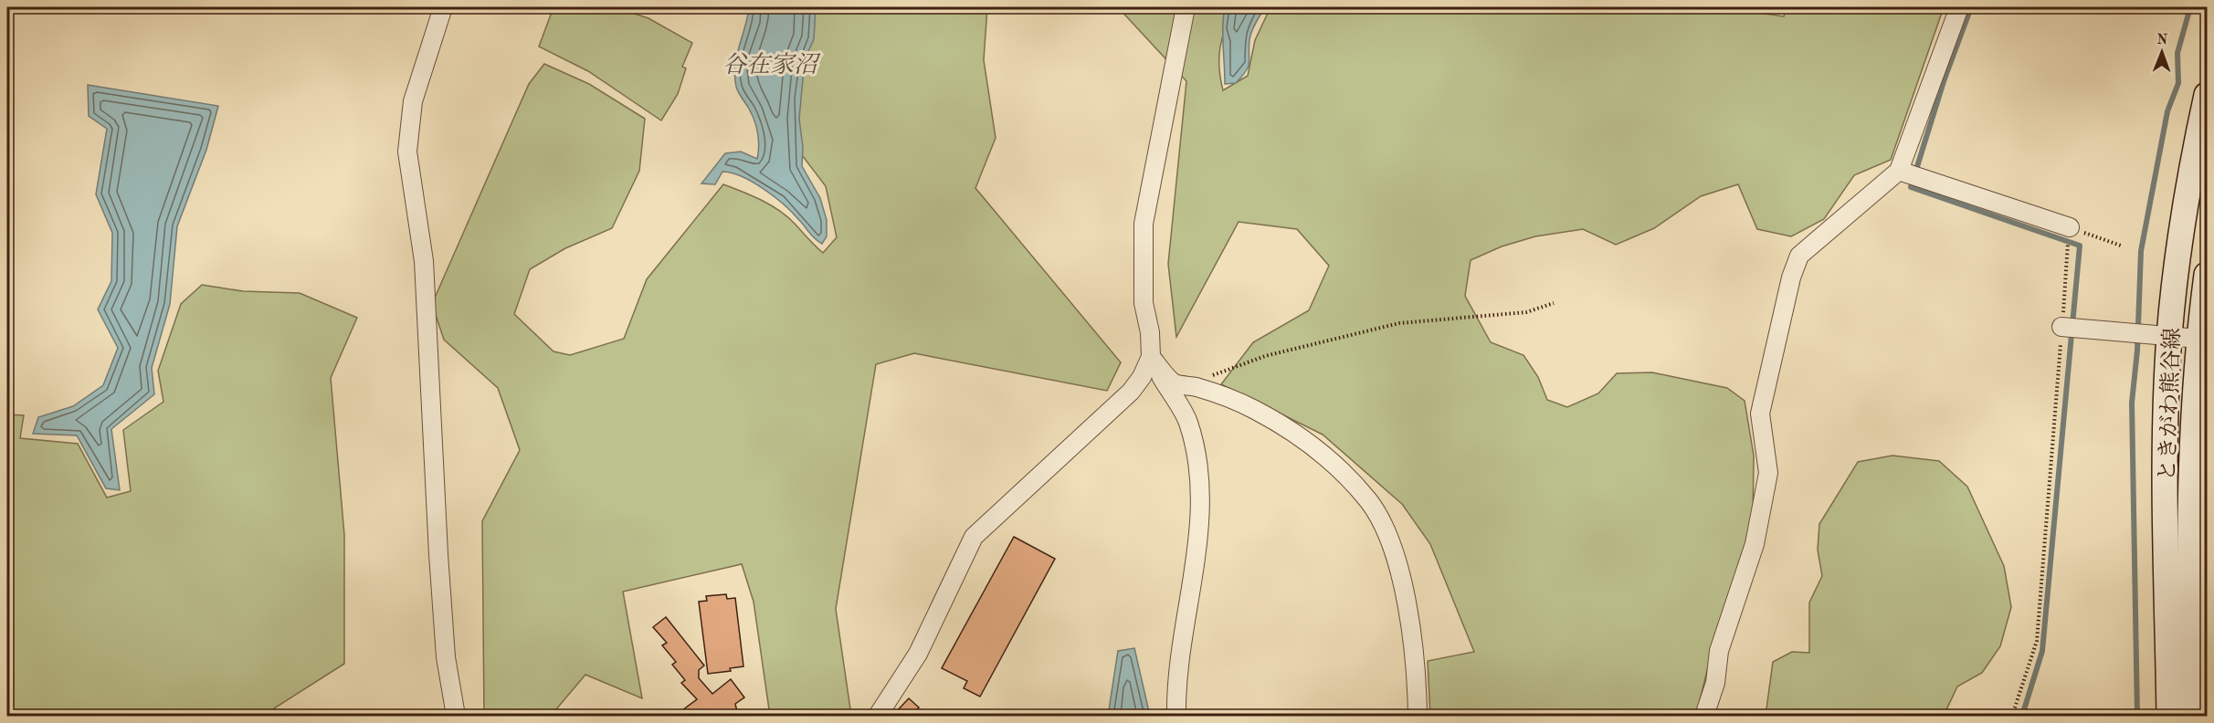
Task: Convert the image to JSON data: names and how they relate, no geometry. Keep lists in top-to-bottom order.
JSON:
{
  "streets": {
    "main road": ["ときがわ熊谷線"]
  },
  "water": ["谷在家沼"],
  "north": "top"
}
